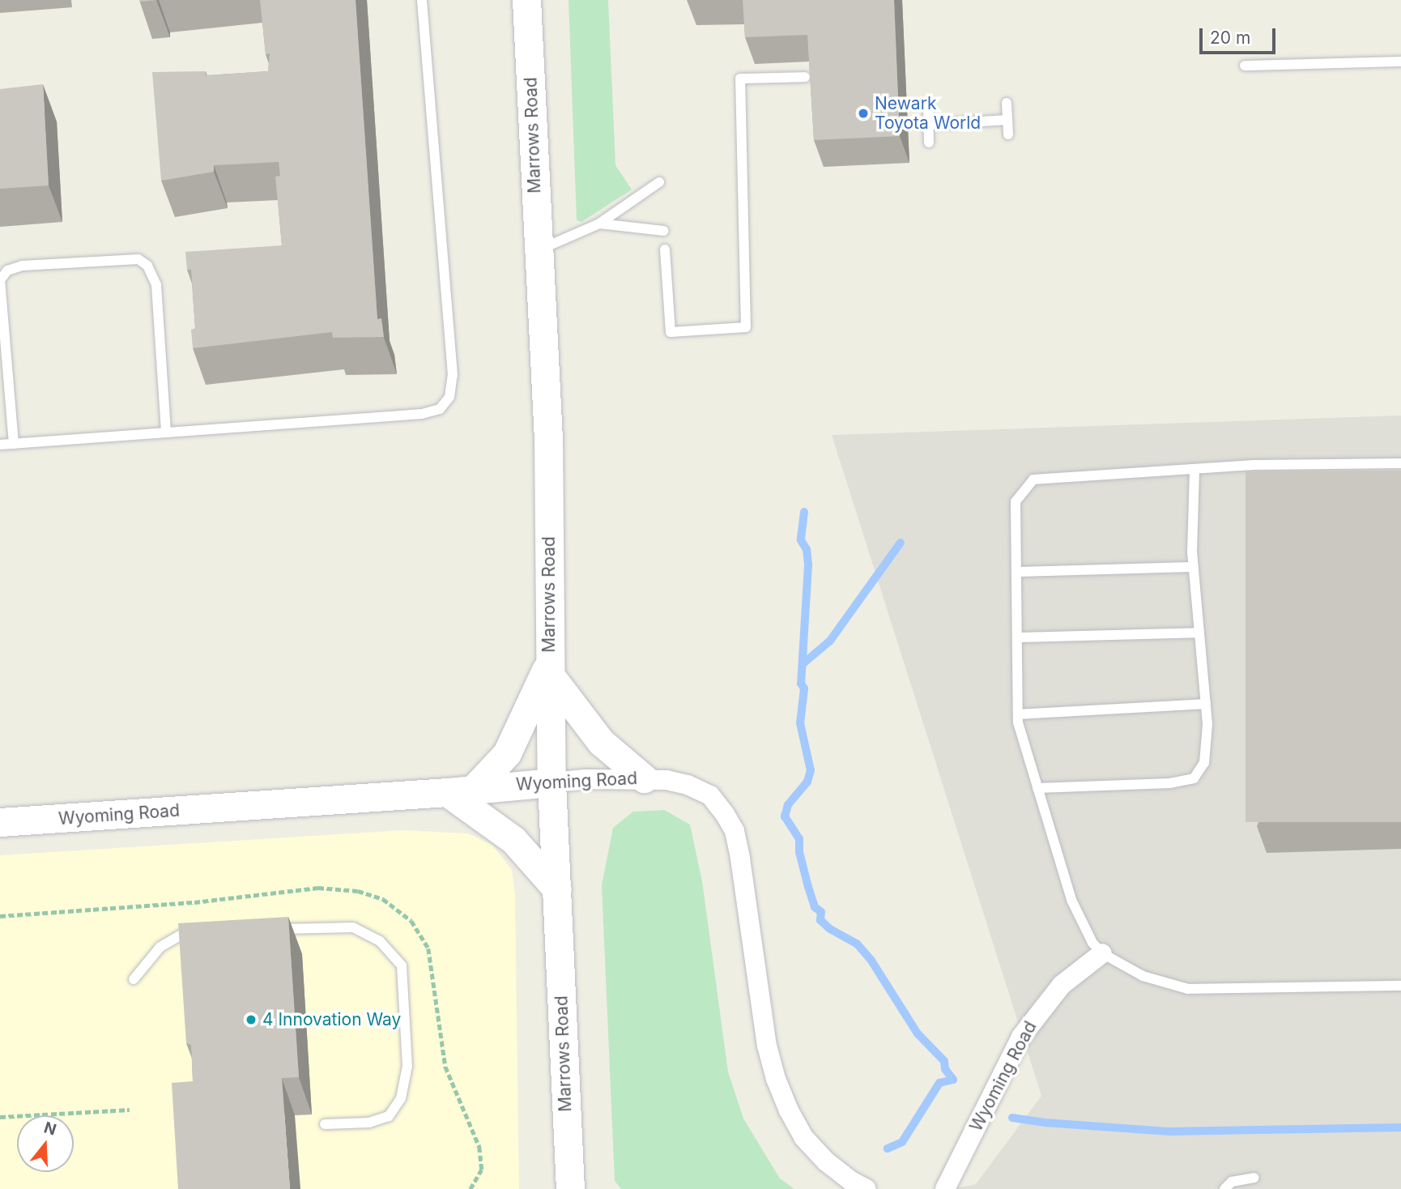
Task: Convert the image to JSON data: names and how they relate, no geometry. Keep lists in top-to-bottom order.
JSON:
{
  "streets": {
    "street": ["Marrows Road", "Wyoming Road"]
  },
  "crossings": [
    ["Marrows Road", "Wyoming Road"]
  ],
  "places": ["Newark Toyota World", "4 Innovation Way"],
  "scale_bar": "20 m",
  "north": "top"
}
